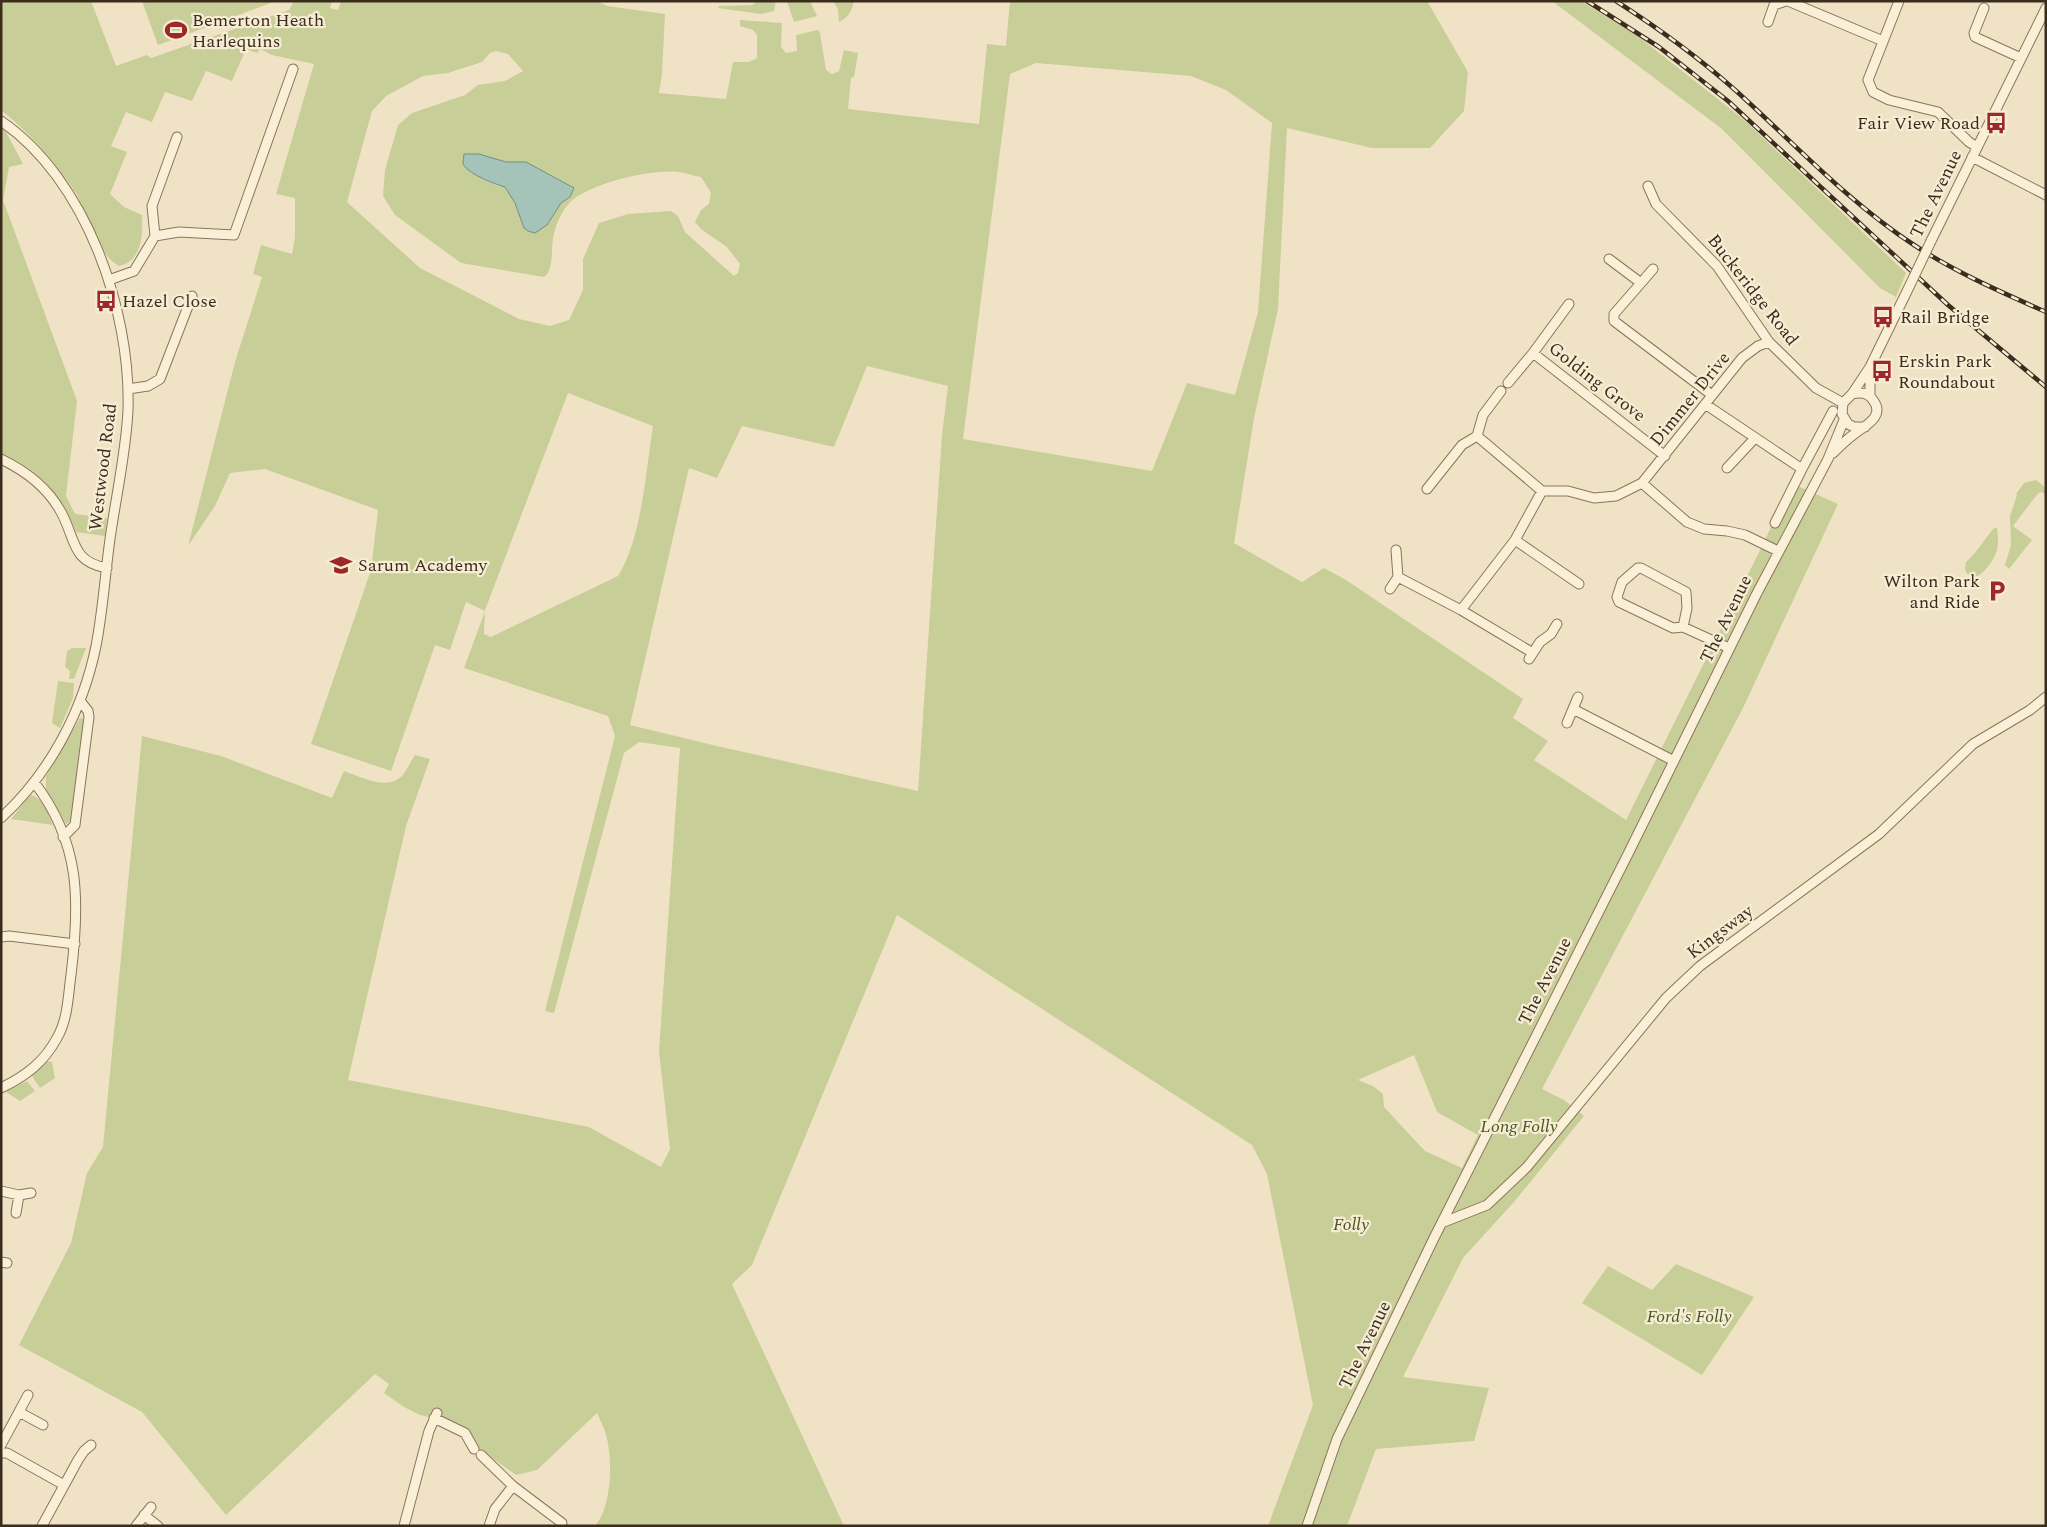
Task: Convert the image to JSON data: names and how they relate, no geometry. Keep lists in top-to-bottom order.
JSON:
{
  "streets": {
    "street": [
      "The Avenue",
      "Buckeridge Road",
      "Golding Grove",
      "Dimmer Drive",
      "Westwood Road",
      "Kingsway"
    ]
  },
  "crossings": [
    ["The Avenue", "Buckeridge Road"],
    ["The Avenue", "Kingsway"],
    ["Buckeridge Road", "Dimmer Drive"],
    ["Golding Grove", "Dimmer Drive"]
  ],
  "parks": ["Long Folly", "Folly", "Ford's Folly"],
  "places": {
    "sports": ["Bemerton Heath Harlequins"],
    "bus stop": [
      "Fair View Road",
      "Hazel Close",
      "Rail Bridge",
      "Erskin Park Roundabout"
    ],
    "school or university": ["Sarum Academy"],
    "parking": ["Wilton Park and Ride"]
  }
}
